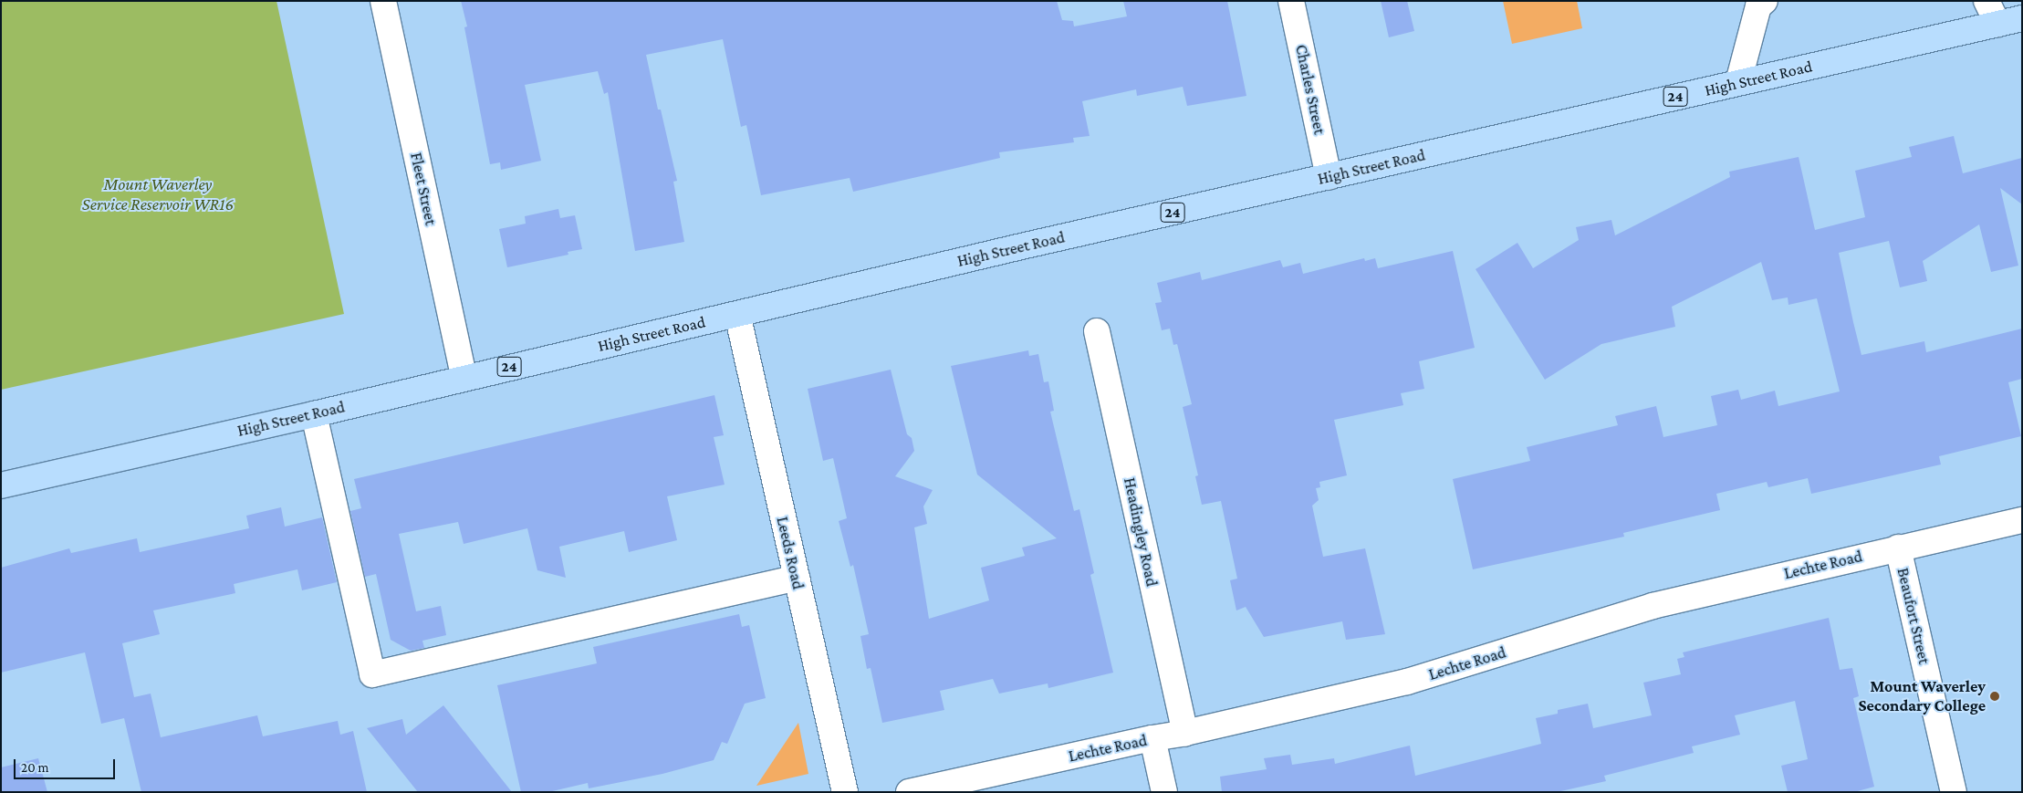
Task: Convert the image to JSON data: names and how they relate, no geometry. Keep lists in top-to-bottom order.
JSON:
{
  "streets": {
    "main road": ["High Street Road", "24"],
    "street": [
      "Charles Street",
      "Fleet Street",
      "Headingley Road",
      "Leeds Road",
      "Lechte Road",
      "Beaufort Street"
    ]
  },
  "crossings": [
    ["High Street Road", "Charles Street"],
    ["High Street Road", "Fleet Street"],
    ["High Street Road", "Leeds Road"],
    ["Headingley Road", "Lechte Road"],
    ["Lechte Road", "Beaufort Street"]
  ],
  "water": ["Mount Waverley Service Reservoir WR16"],
  "places": ["Mount Waverley Secondary College"],
  "scale_bar": "20 m"
}
